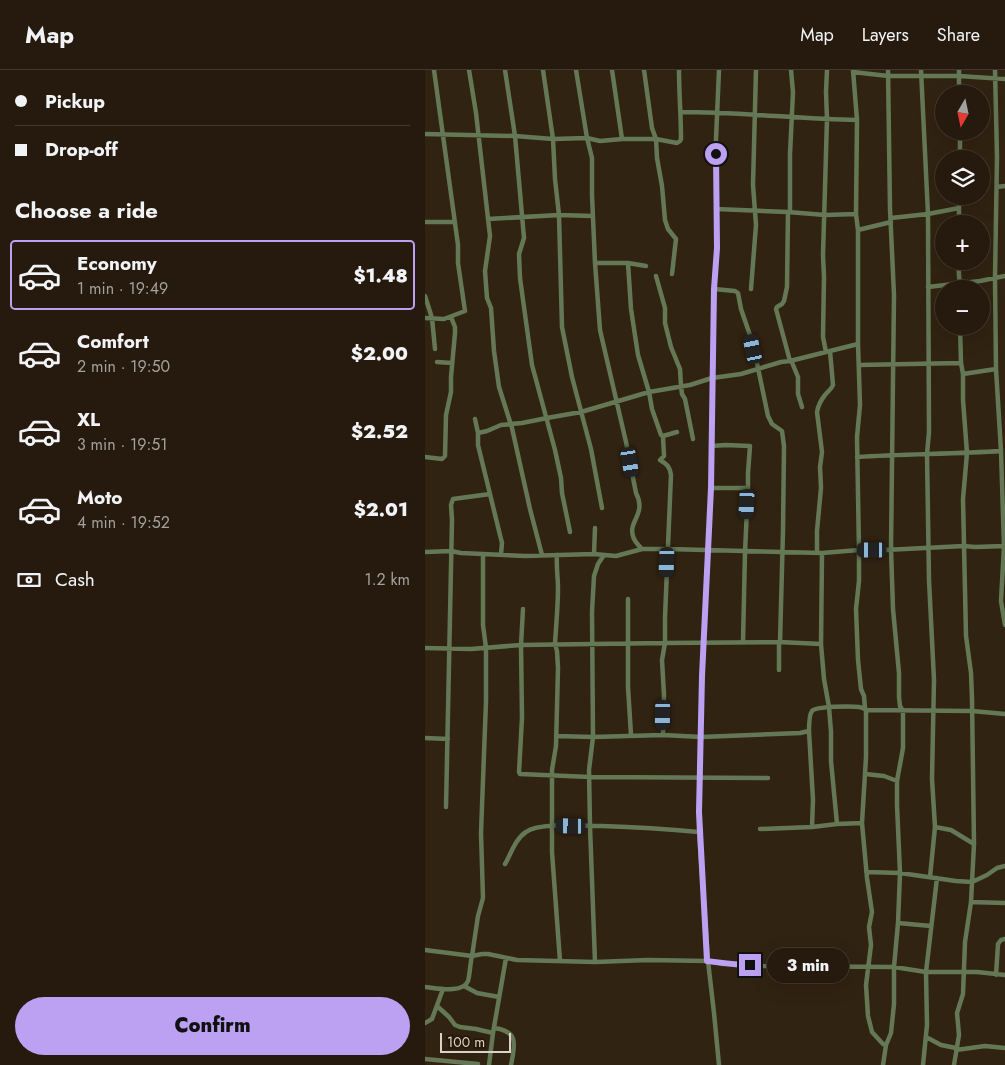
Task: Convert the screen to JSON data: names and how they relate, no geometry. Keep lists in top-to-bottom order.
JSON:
{
  "scale_bar": "100 m",
  "north": "bottom",
  "page": {
    "header": "Map",
    "nav": ["Map", "Layers", "Share"],
    "banner": ["Pickup", "Drop-off"],
    "map_buttons": ["+", "−"],
    "heading": "Choose a ride",
    "list": [
      {
        "name": "Economy",
        "note": "1 min · 19:49",
        "value": "$1.48"
      },
      {
        "name": "Comfort",
        "note": "2 min · 19:50",
        "value": "$2.00"
      },
      {
        "name": "XL",
        "note": "3 min · 19:51",
        "value": "$2.52"
      },
      {
        "name": "Moto",
        "note": "4 min · 19:52",
        "value": "$2.01"
      }
    ],
    "pay": ["Cash", "1.2 km"],
    "bubble": "3 min",
    "buttons": "Confirm",
    "scale": "100 m"
  }
}
